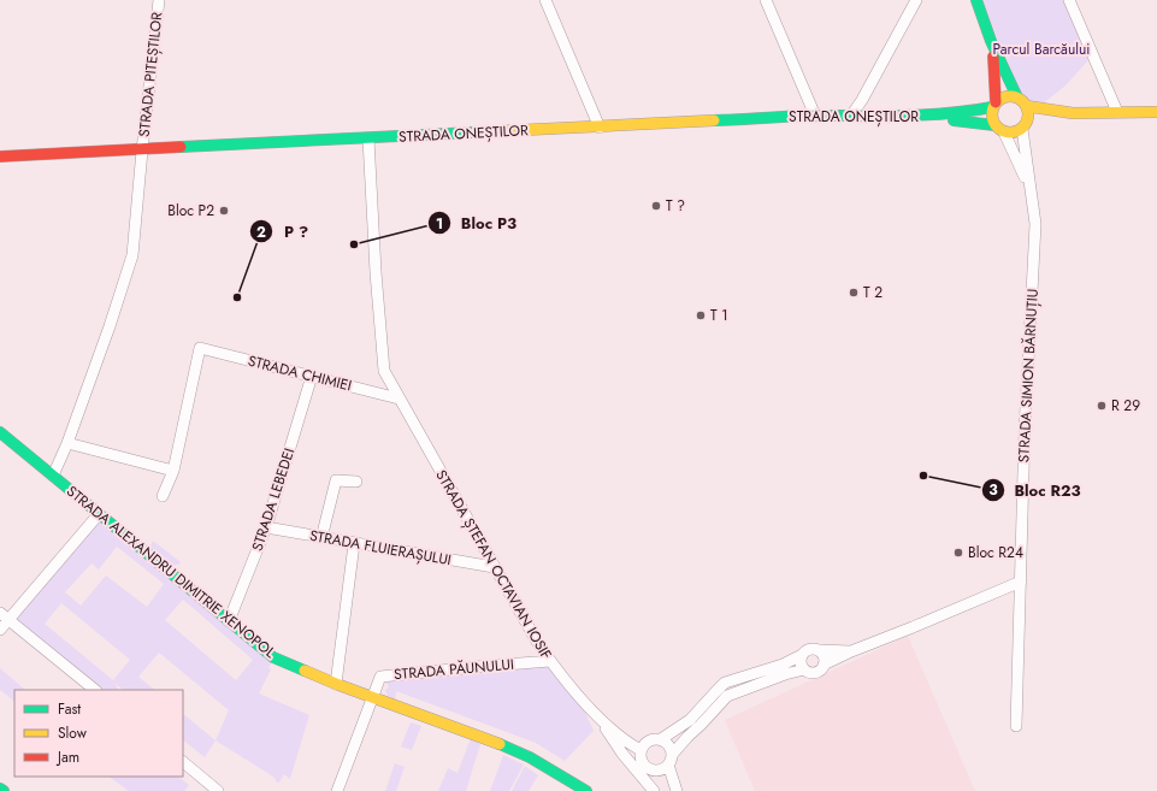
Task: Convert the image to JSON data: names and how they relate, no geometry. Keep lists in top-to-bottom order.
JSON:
{
  "streets": {
    "street": [
      "STRADA PITEȘTILOR",
      "STRADA ONEȘTILOR",
      "STRADA CHIMIEI",
      "STRADA SIMION BĂRNUȚIU",
      "STRADA LEBEDEI",
      "STRADA FLUIERAȘULUI",
      "STRADA ȘTEFAN OCTAVIAN IOSIF",
      "STRADA ALEXANDRU DIMITRIE XENOPOL",
      "STRADA PĂUNULUI"
    ]
  },
  "crossings": [
    ["STRADA PITEȘTILOR", "STRADA ONEȘTILOR"],
    ["STRADA PITEȘTILOR", "STRADA ALEXANDRU DIMITRIE XENOPOL"],
    ["STRADA ONEȘTILOR", "STRADA SIMION BĂRNUȚIU"],
    ["STRADA ONEȘTILOR", "STRADA ȘTEFAN OCTAVIAN IOSIF"],
    ["STRADA CHIMIEI", "STRADA LEBEDEI"],
    ["STRADA CHIMIEI", "STRADA ȘTEFAN OCTAVIAN IOSIF"],
    ["STRADA SIMION BĂRNUȚIU", "STRADA ȘTEFAN OCTAVIAN IOSIF"],
    ["STRADA LEBEDEI", "STRADA FLUIERAȘULUI"],
    ["STRADA LEBEDEI", "STRADA ALEXANDRU DIMITRIE XENOPOL"],
    ["STRADA FLUIERAȘULUI", "STRADA ȘTEFAN OCTAVIAN IOSIF"],
    ["STRADA ȘTEFAN OCTAVIAN IOSIF", "STRADA PĂUNULUI"],
    ["STRADA ALEXANDRU DIMITRIE XENOPOL", "STRADA PĂUNULUI"]
  ],
  "parks": ["Parcul Barcăului"],
  "places": [
    "T ?",
    "Bloc P2",
    "Bloc P3",
    "T 2",
    "P ?",
    "T 1",
    "R 29",
    "Bloc R23",
    "Bloc R24"
  ],
  "legend": ["Fast", "Slow", "Jam"]
}
